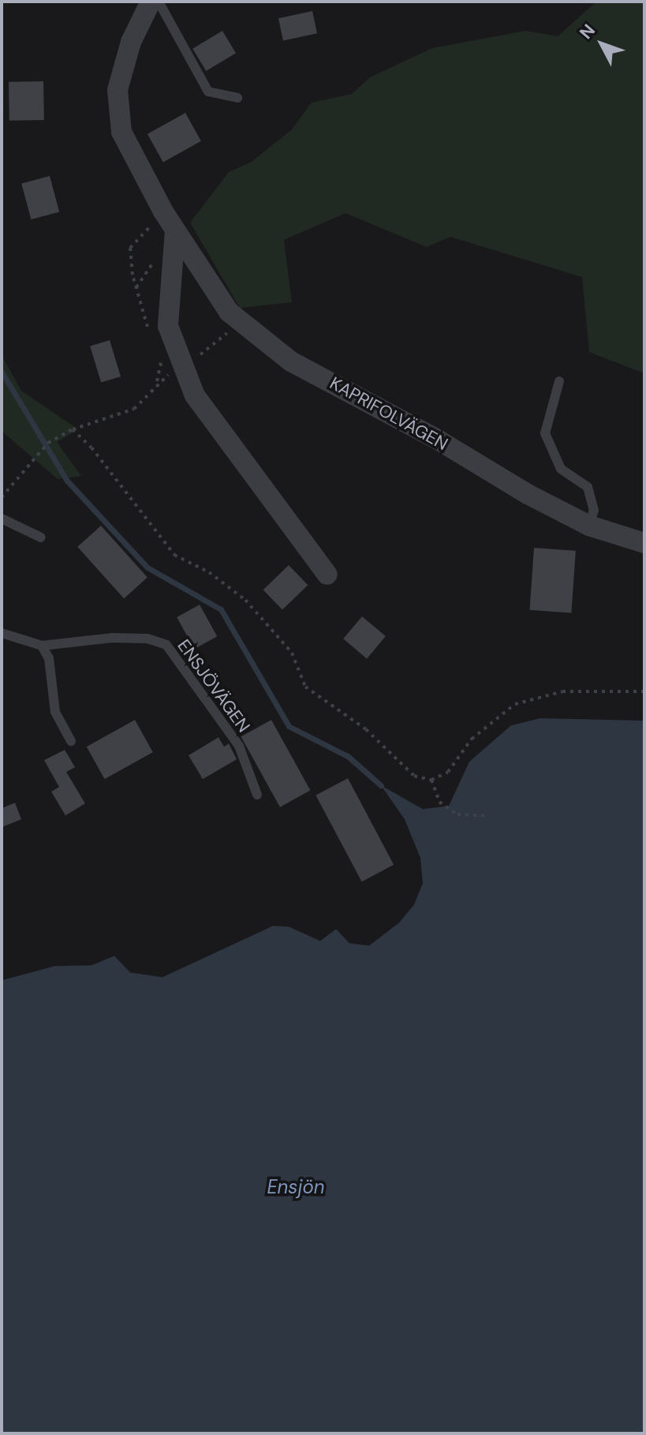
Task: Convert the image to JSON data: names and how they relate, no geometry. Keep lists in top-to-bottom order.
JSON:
{
  "streets": {
    "street": ["KAPRIFOLVÄGEN"],
    "lane": ["ENSJÖVÄGEN"]
  },
  "water": ["Ensjön"],
  "north": "top left"
}
